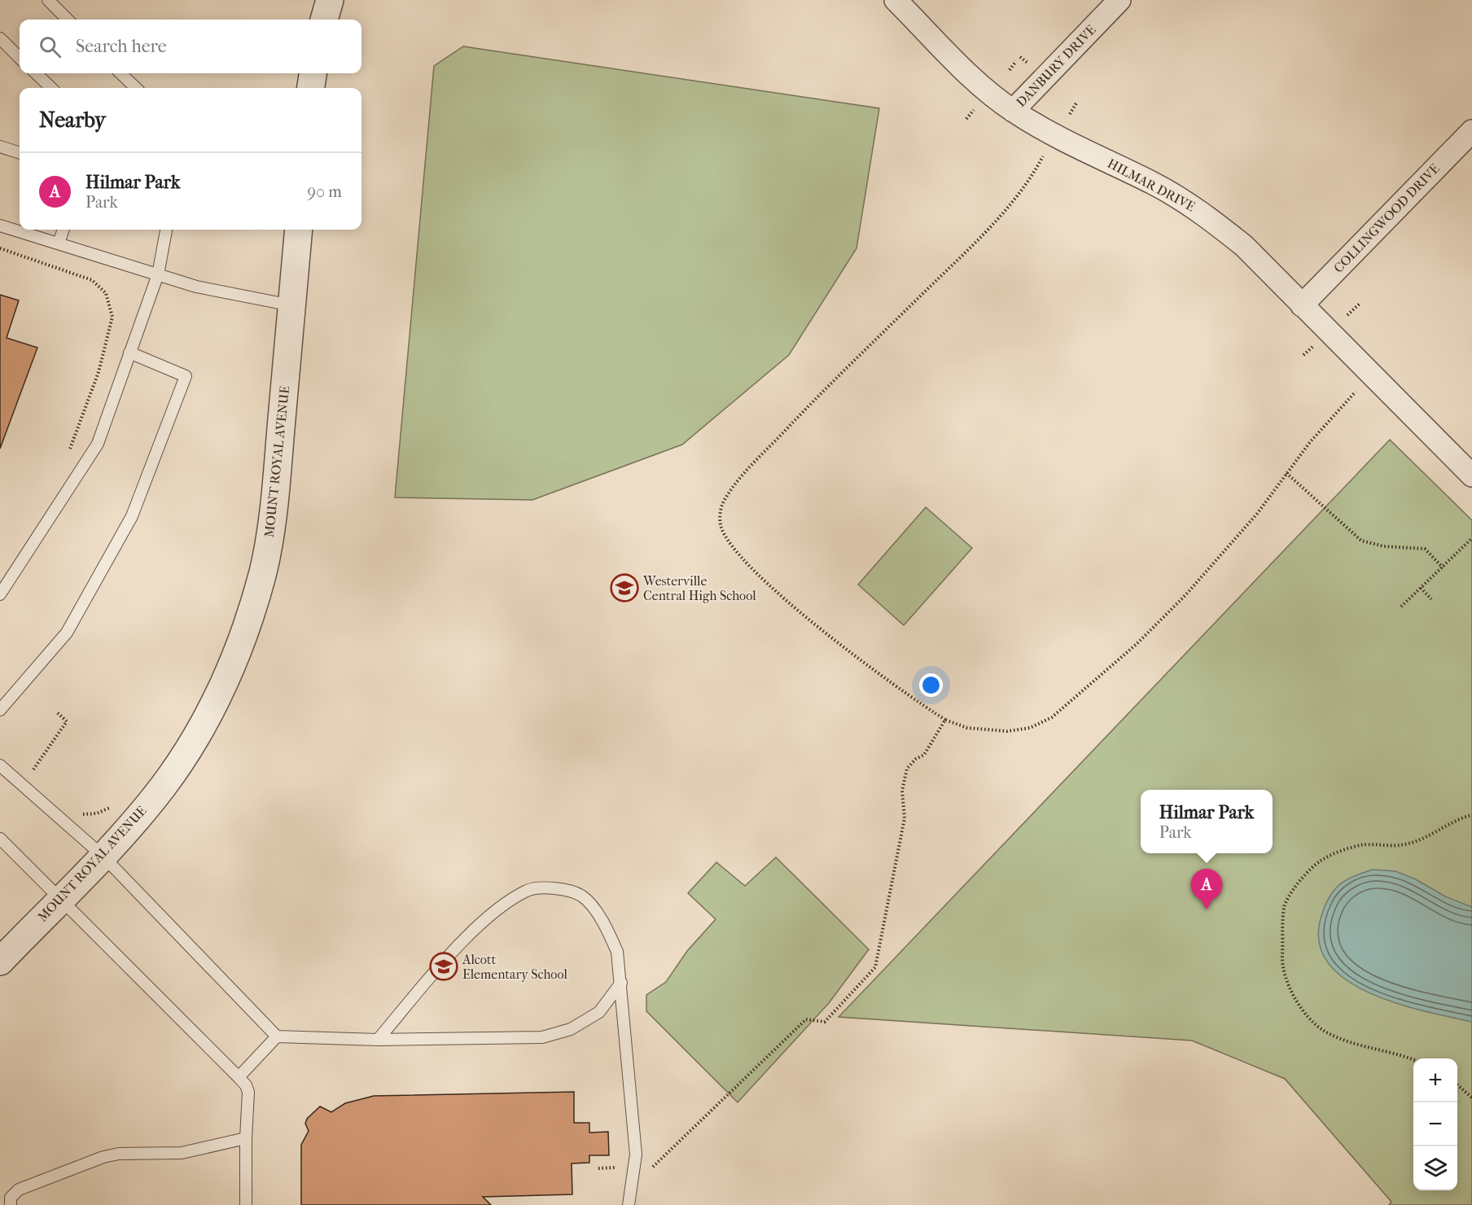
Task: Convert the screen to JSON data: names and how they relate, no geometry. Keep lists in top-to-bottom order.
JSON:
{
  "streets": {
    "street": [
      "DANBURY DRIVE",
      "HILMAR DRIVE",
      "COLLINGWOOD DRIVE",
      "MOUNT ROYAL AVENUE"
    ]
  },
  "crossings": [
    ["DANBURY DRIVE", "HILMAR DRIVE"],
    ["HILMAR DRIVE", "COLLINGWOOD DRIVE"]
  ],
  "places": {
    "school or university": ["Westerville Central High School", "Alcott Elementary School"]
  },
  "page": {
    "search": "Search here",
    "heading": "Nearby",
    "list": [
      {
        "mark": "A",
        "name": "Hilmar Park",
        "note": "Park",
        "value": "90 m"
      }
    ],
    "popup": ["Hilmar Park", "Park"],
    "pins": "A",
    "map_buttons": ["+", "−"]
  }
}
